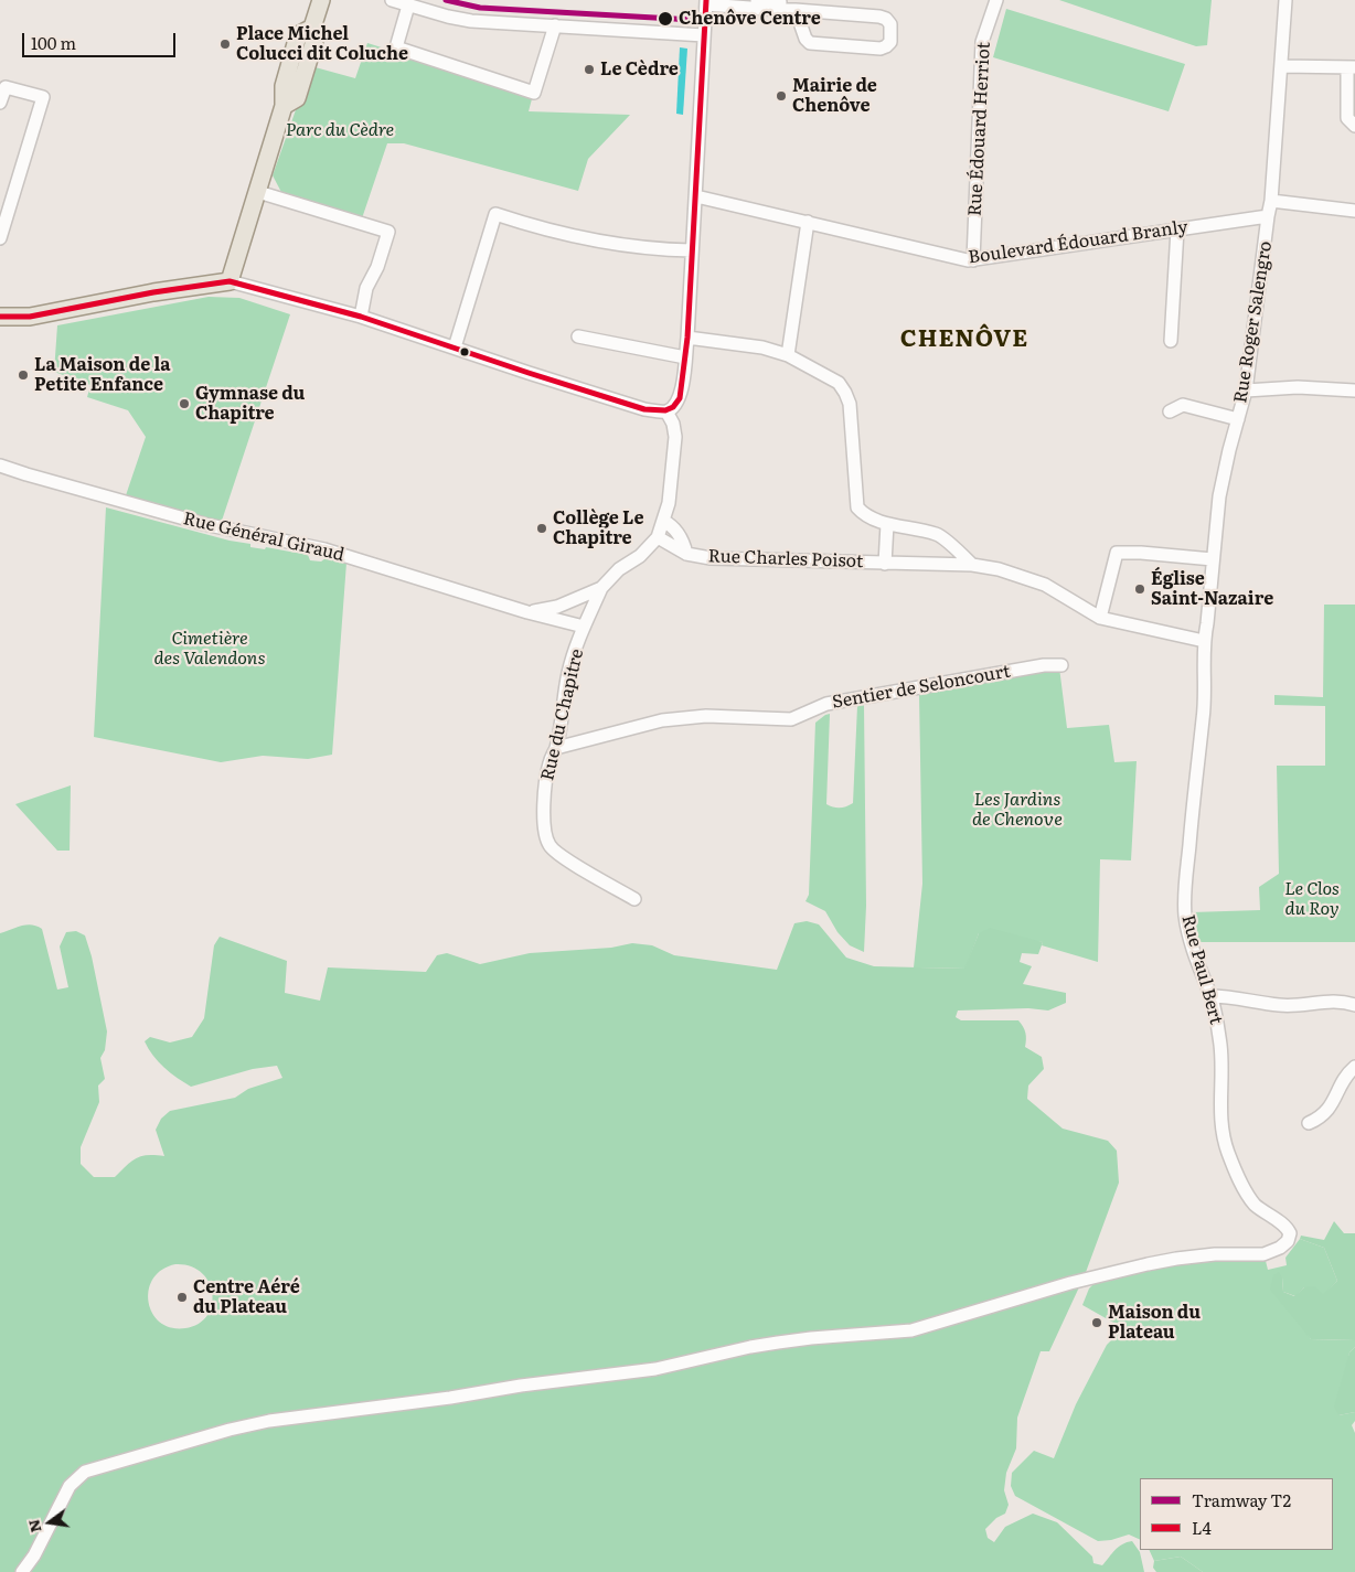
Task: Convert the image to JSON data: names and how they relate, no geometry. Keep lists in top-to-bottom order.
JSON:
{
  "streets": {
    "street": [
      "Rue Édouard Herriot",
      "Boulevard Édouard Branly",
      "Rue Roger Salengro",
      "Rue Général Giraud",
      "Rue Charles Poisot",
      "Sentier de Seloncourt",
      "Rue du Chapitre",
      "Rue Paul Bert"
    ]
  },
  "crossings": [
    ["Rue Édouard Herriot", "Boulevard Édouard Branly"],
    ["Boulevard Édouard Branly", "Rue Roger Salengro"],
    ["Rue Roger Salengro", "Rue Charles Poisot"],
    ["Rue Roger Salengro", "Rue Paul Bert"],
    ["Rue Général Giraud", "Rue Charles Poisot"],
    ["Rue Général Giraud", "Rue du Chapitre"],
    ["Rue Charles Poisot", "Rue Paul Bert"],
    ["Sentier de Seloncourt", "Rue du Chapitre"]
  ],
  "districts": ["CHENÔVE"],
  "parks": [
    "Parc du Cèdre",
    "Cimetière des Valendons",
    "Les Jardins de Chenove",
    "Le Clos du Roy"
  ],
  "places": [
    "Chenôve Centre",
    "Place Michel Colucci dit Coluche",
    "Le Cèdre",
    "Mairie de Chenôve",
    "La Maison de la Petite Enfance",
    "Gymnase du Chapitre",
    "Collège Le Chapitre",
    "Église Saint-Nazaire",
    "Centre Aéré du Plateau",
    "Maison du Plateau"
  ],
  "lines": ["tram line T2", "transit line L4"],
  "legend": ["Tramway T2", "L4"],
  "scale_bar": "100 m",
  "north": "left"
}
